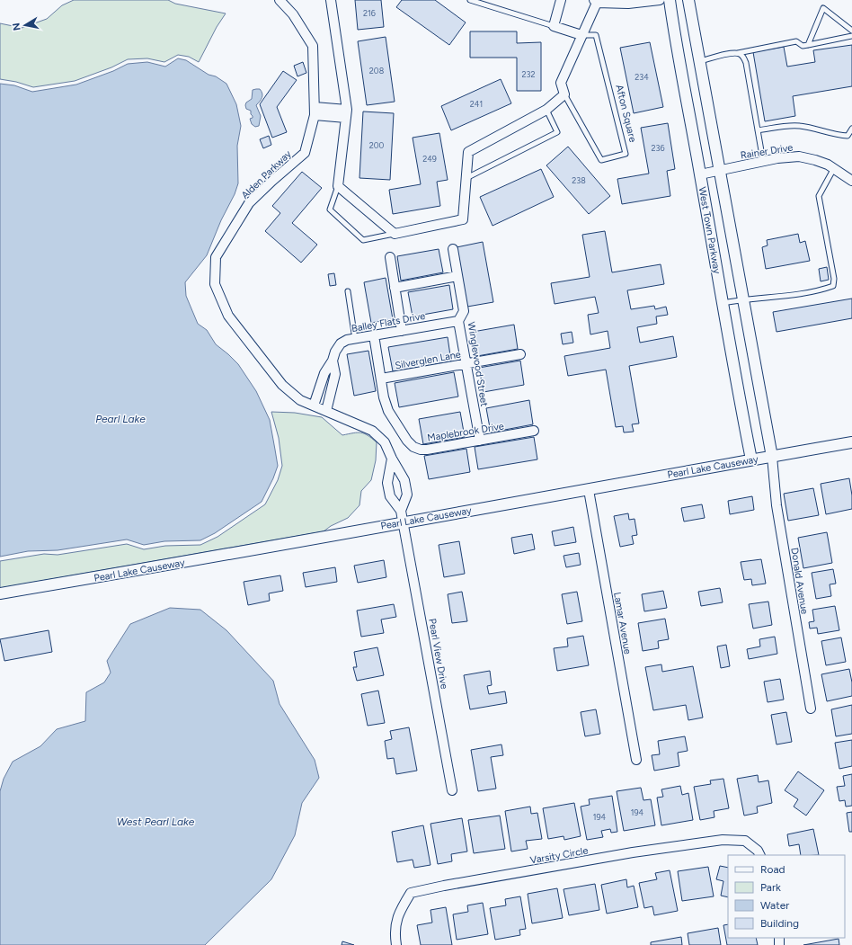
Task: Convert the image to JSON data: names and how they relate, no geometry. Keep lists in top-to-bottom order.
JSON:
{
  "streets": {
    "street": [
      "Afton Square",
      "Rainer Drive",
      "Alden Parkway",
      "West Town Parkway",
      "Balley Flats Drive",
      "Silverglen Lane",
      "Winglewood Street",
      "Maplebrook Drive",
      "Pearl Lake Causeway",
      "Donald Avenue",
      "Lamar Avenue",
      "Pearl View Drive",
      "Varsity Circle"
    ]
  },
  "crossings": [
    ["Rainer Drive", "West Town Parkway"],
    ["Alden Parkway", "Balley Flats Drive"],
    ["Alden Parkway", "Pearl Lake Causeway"],
    ["Alden Parkway", "Pearl View Drive"],
    ["West Town Parkway", "Pearl Lake Causeway"],
    ["West Town Parkway", "Donald Avenue"],
    ["Balley Flats Drive", "Winglewood Street"],
    ["Balley Flats Drive", "Maplebrook Drive"],
    ["Silverglen Lane", "Winglewood Street"],
    ["Silverglen Lane", "Maplebrook Drive"],
    ["Winglewood Street", "Maplebrook Drive"],
    ["Pearl Lake Causeway", "Donald Avenue"],
    ["Pearl Lake Causeway", "Lamar Avenue"],
    ["Pearl Lake Causeway", "Pearl View Drive"]
  ],
  "water": ["Pearl Lake", "West Pearl Lake"],
  "house_numbers": [
    "216",
    "208",
    "232",
    "234",
    "241",
    "200",
    "236",
    "249",
    "238",
    "194",
    "194"
  ],
  "legend": [
    "Road",
    "Park",
    "Water",
    "Building"
  ],
  "north": "left"
}
